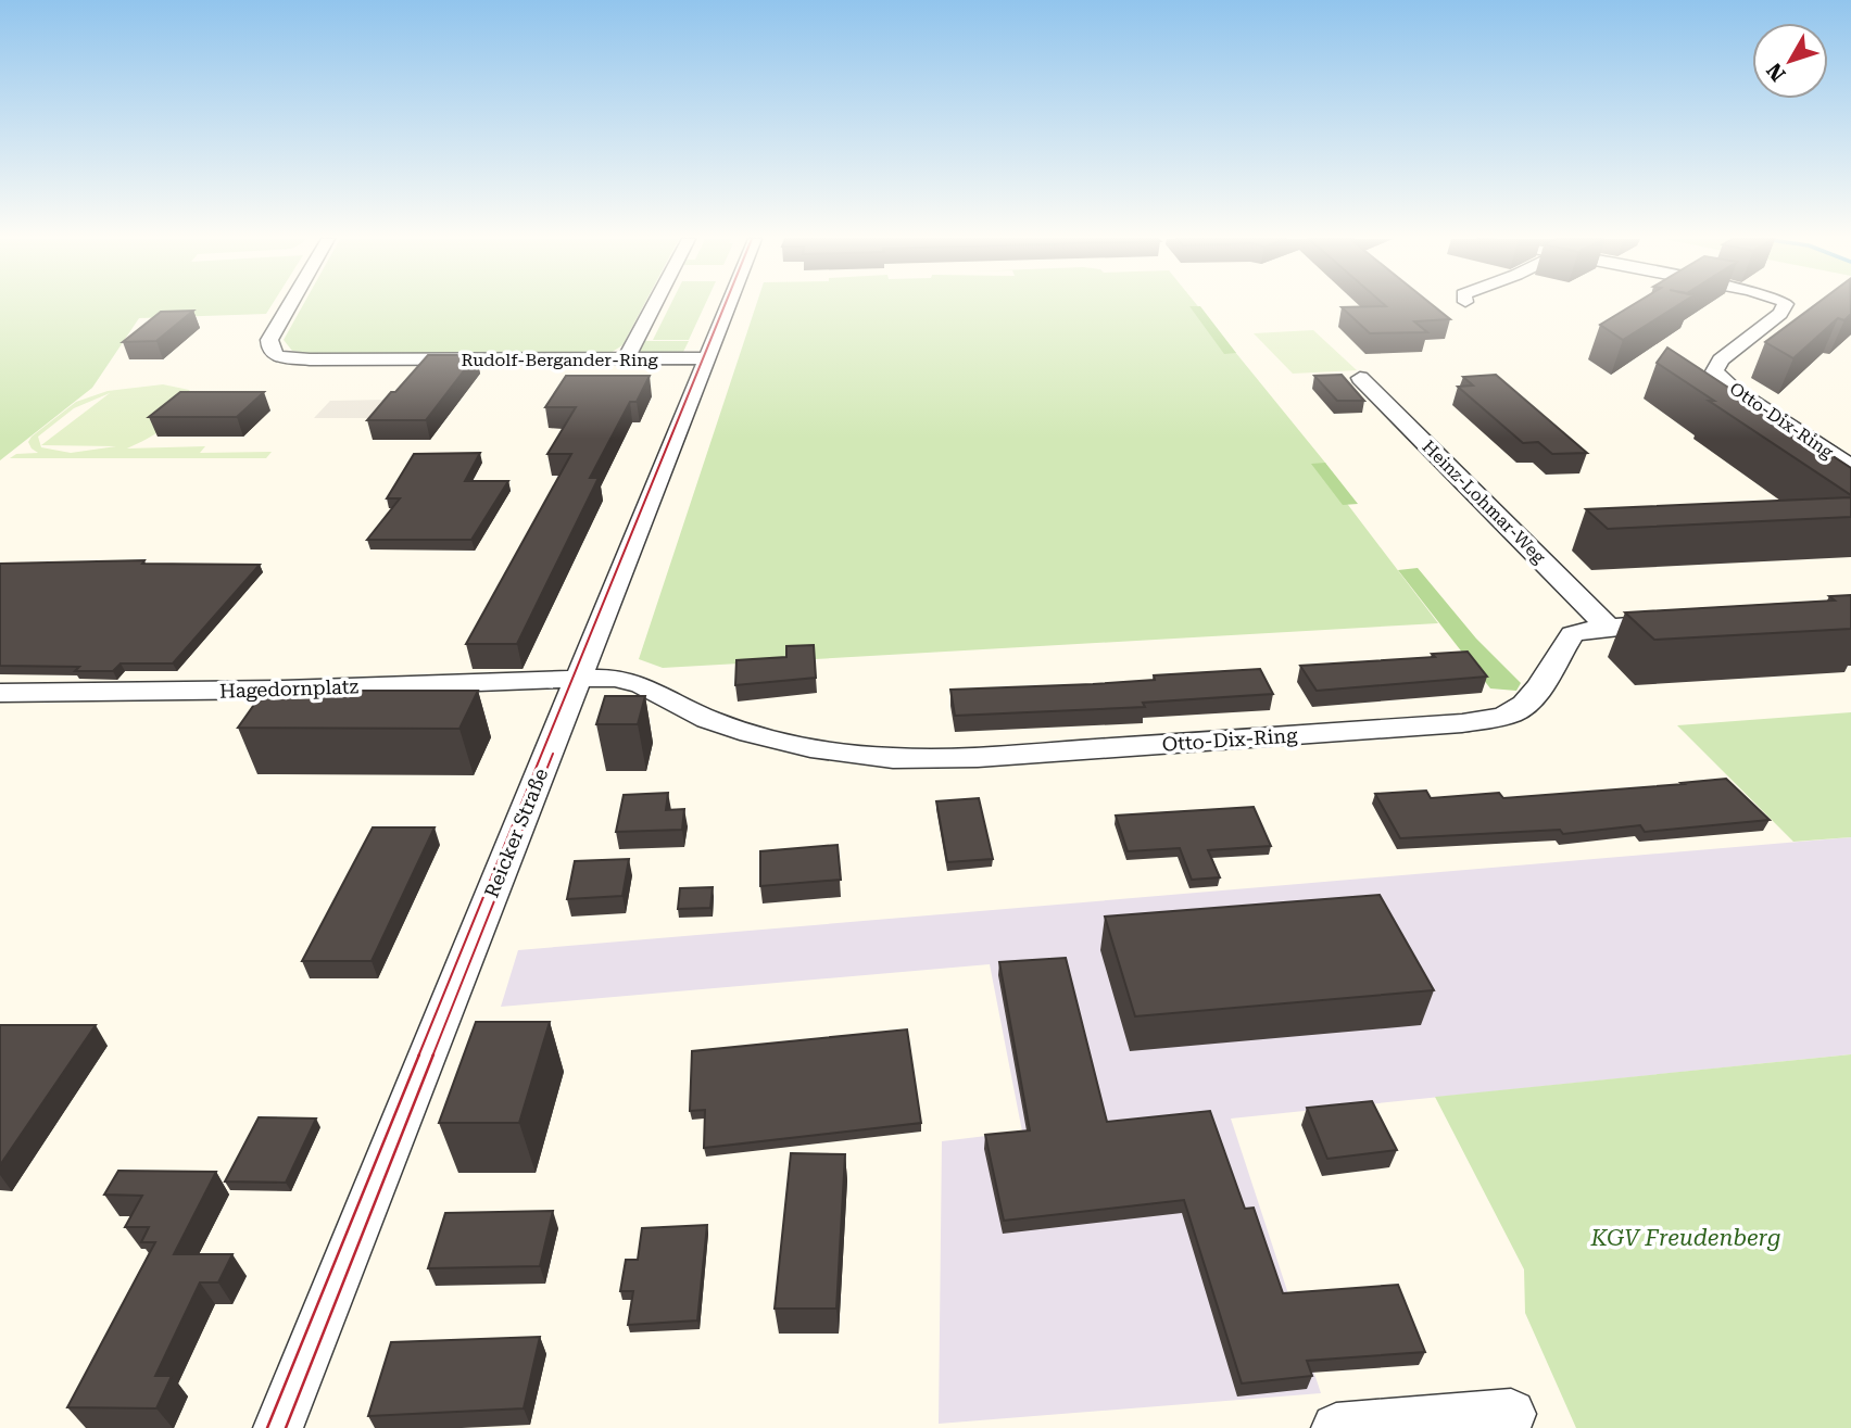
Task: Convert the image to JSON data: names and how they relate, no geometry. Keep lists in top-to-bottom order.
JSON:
{
  "streets": {
    "street": [
      "Rudolf-Bergander-Ring",
      "Otto-Dix-Ring",
      "Heinz-Lohmar-Weg",
      "Hagedornplatz",
      "Reicker Straße"
    ]
  },
  "crossings": [
    ["Rudolf-Bergander-Ring", "Reicker Straße"],
    ["Otto-Dix-Ring", "Heinz-Lohmar-Weg"],
    ["Otto-Dix-Ring", "Hagedornplatz"],
    ["Otto-Dix-Ring", "Reicker Straße"],
    ["Hagedornplatz", "Reicker Straße"]
  ],
  "parks": ["KGV Freudenberg"],
  "north": "bottom left"
}
